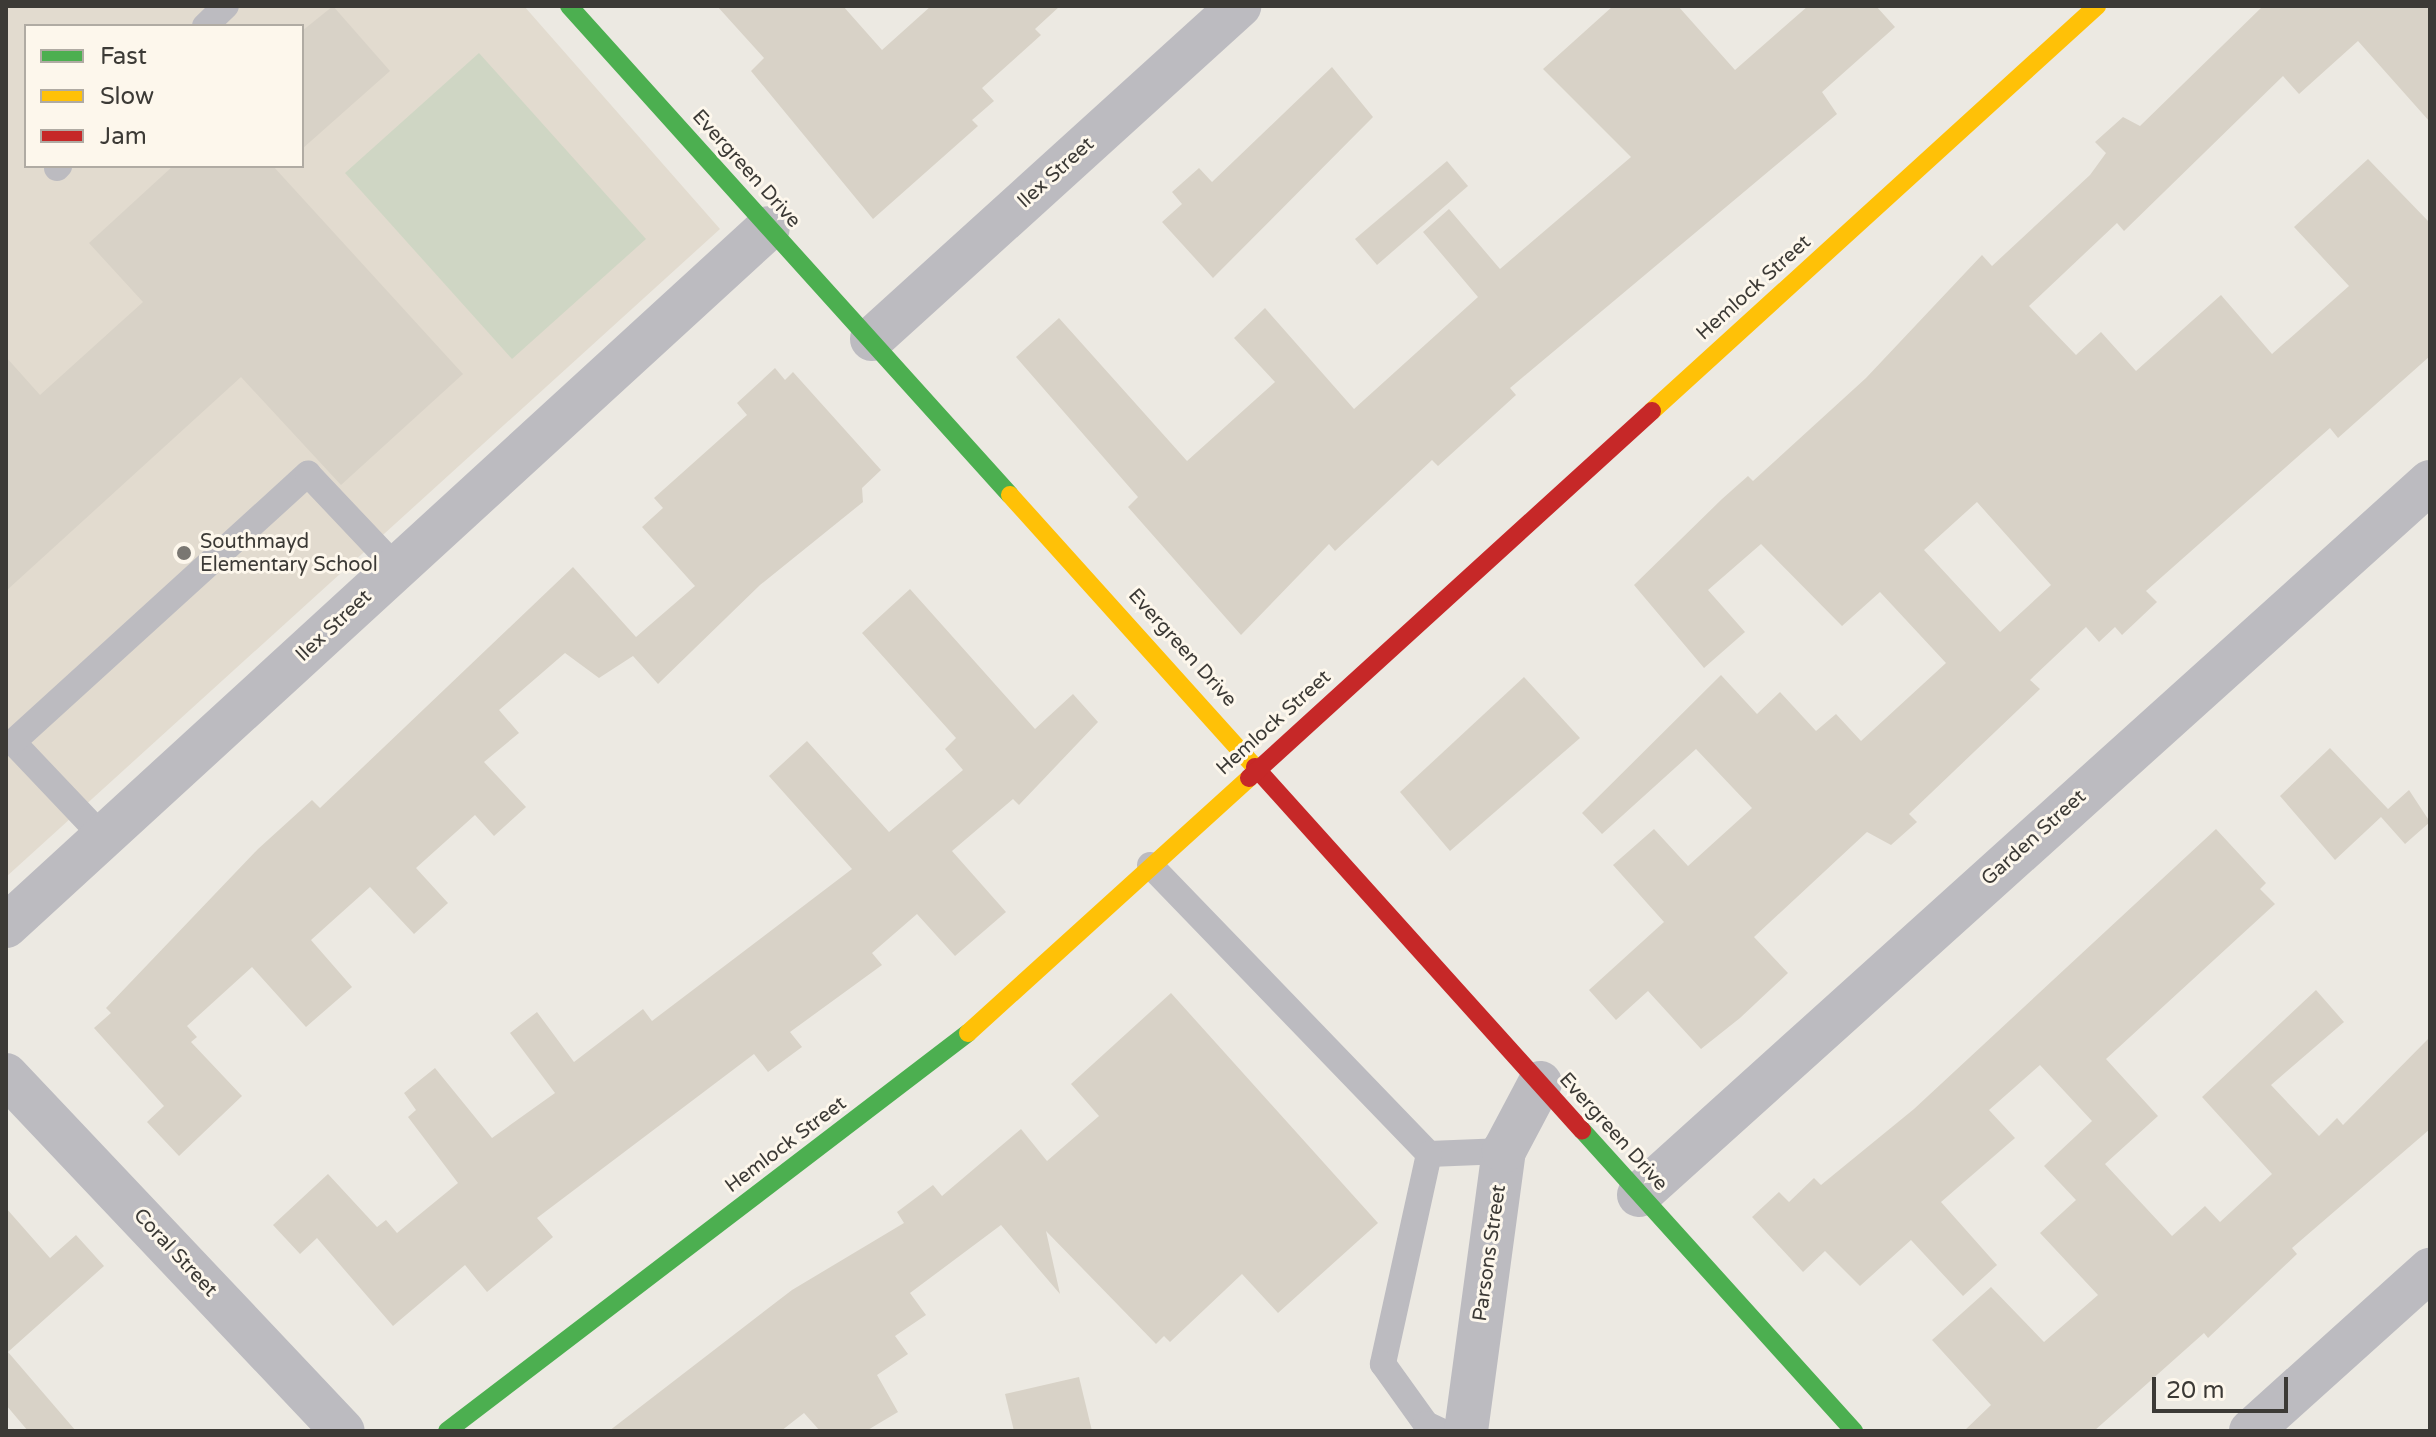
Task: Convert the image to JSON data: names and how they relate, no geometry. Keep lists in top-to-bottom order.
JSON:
{
  "streets": {
    "street": [
      "Evergreen Drive",
      "Ilex Street",
      "Hemlock Street",
      "Garden Street",
      "Coral Street",
      "Parsons Street"
    ]
  },
  "crossings": [
    ["Evergreen Drive", "Ilex Street"],
    ["Evergreen Drive", "Hemlock Street"],
    ["Evergreen Drive", "Garden Street"],
    ["Evergreen Drive", "Parsons Street"]
  ],
  "places": ["Southmayd Elementary School"],
  "legend": ["Fast", "Slow", "Jam"],
  "scale_bar": "20 m"
}
